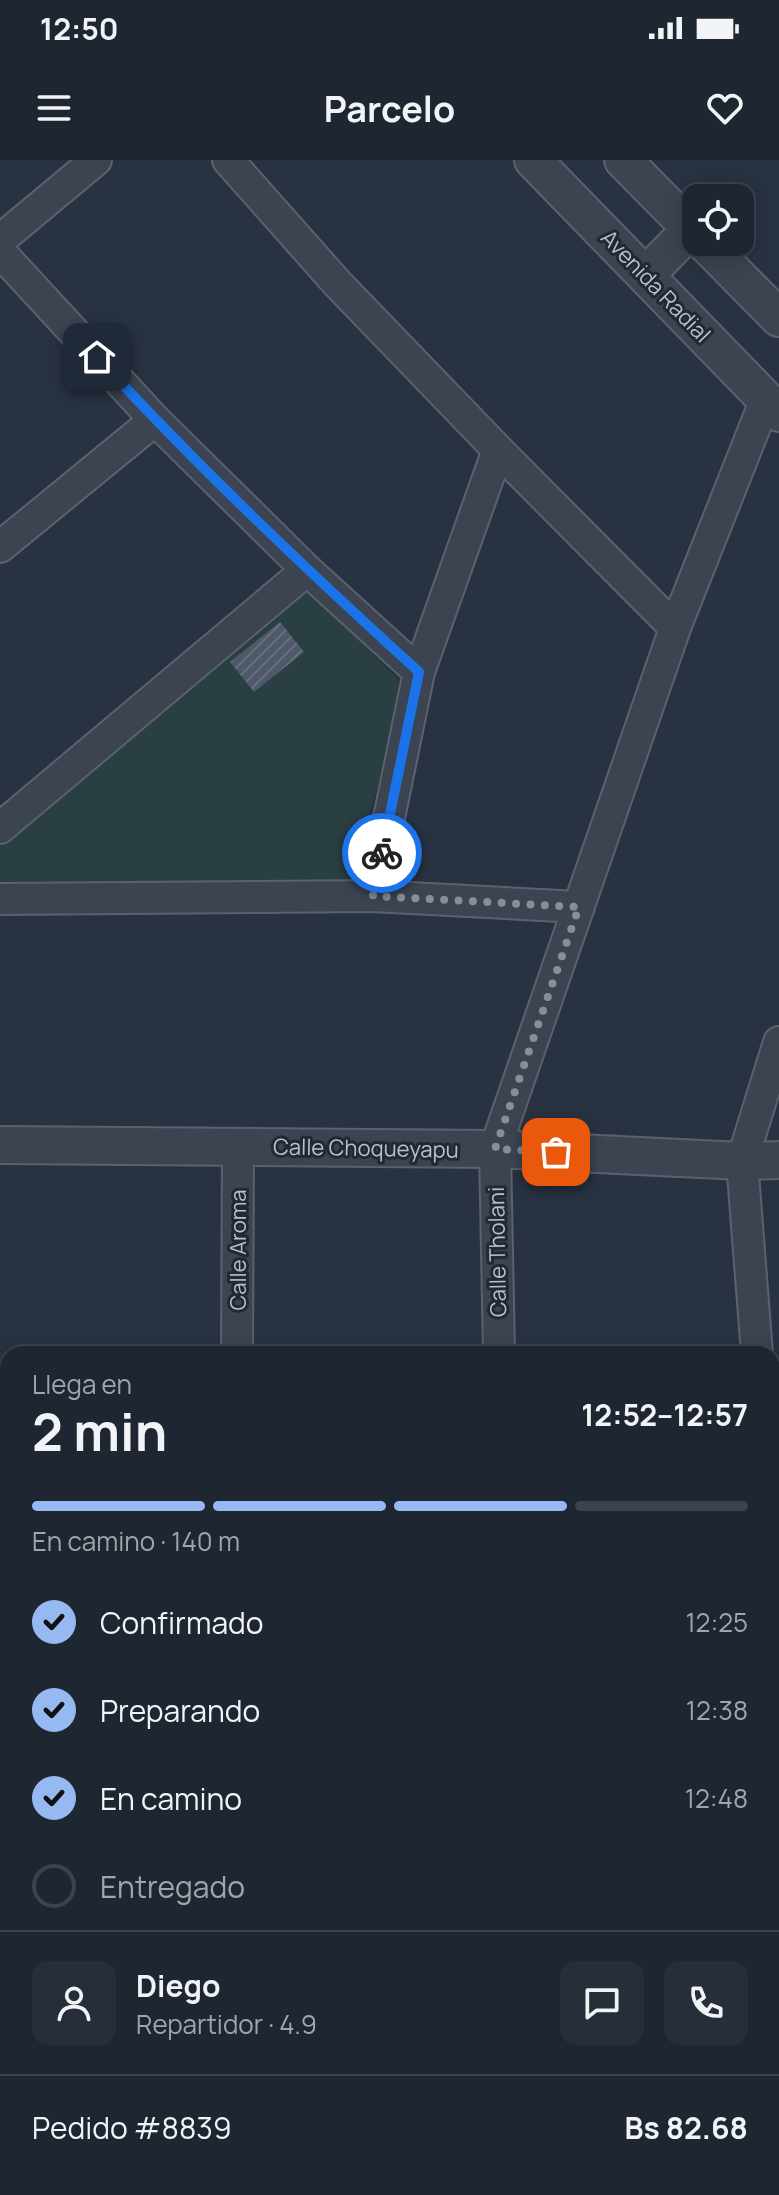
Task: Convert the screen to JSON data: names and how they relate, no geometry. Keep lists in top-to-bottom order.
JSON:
{
  "streets": {
    "street": [
      "Avenida Radial",
      "Calle Choqueyapu",
      "Calle Aroma",
      "Calle Tholani"
    ]
  },
  "crossings": [
    ["Calle Choqueyapu", "Calle Aroma"],
    ["Calle Choqueyapu", "Calle Tholani"]
  ],
  "page": {
    "status": "12:50",
    "header": "Parcelo",
    "heading": ["2 min", "Llega en", "12:52–12:57"],
    "panel": [
      "Diego",
      "Repartidor · 4.9",
      "Pedido #8839",
      "Bs 82.68"
    ],
    "bar": "En camino · 140 m",
    "list": [
      ["Confirmado", "12:25"],
      ["Preparando", "12:38"],
      ["En camino", "12:48"],
      "Entregado"
    ]
  }
}
